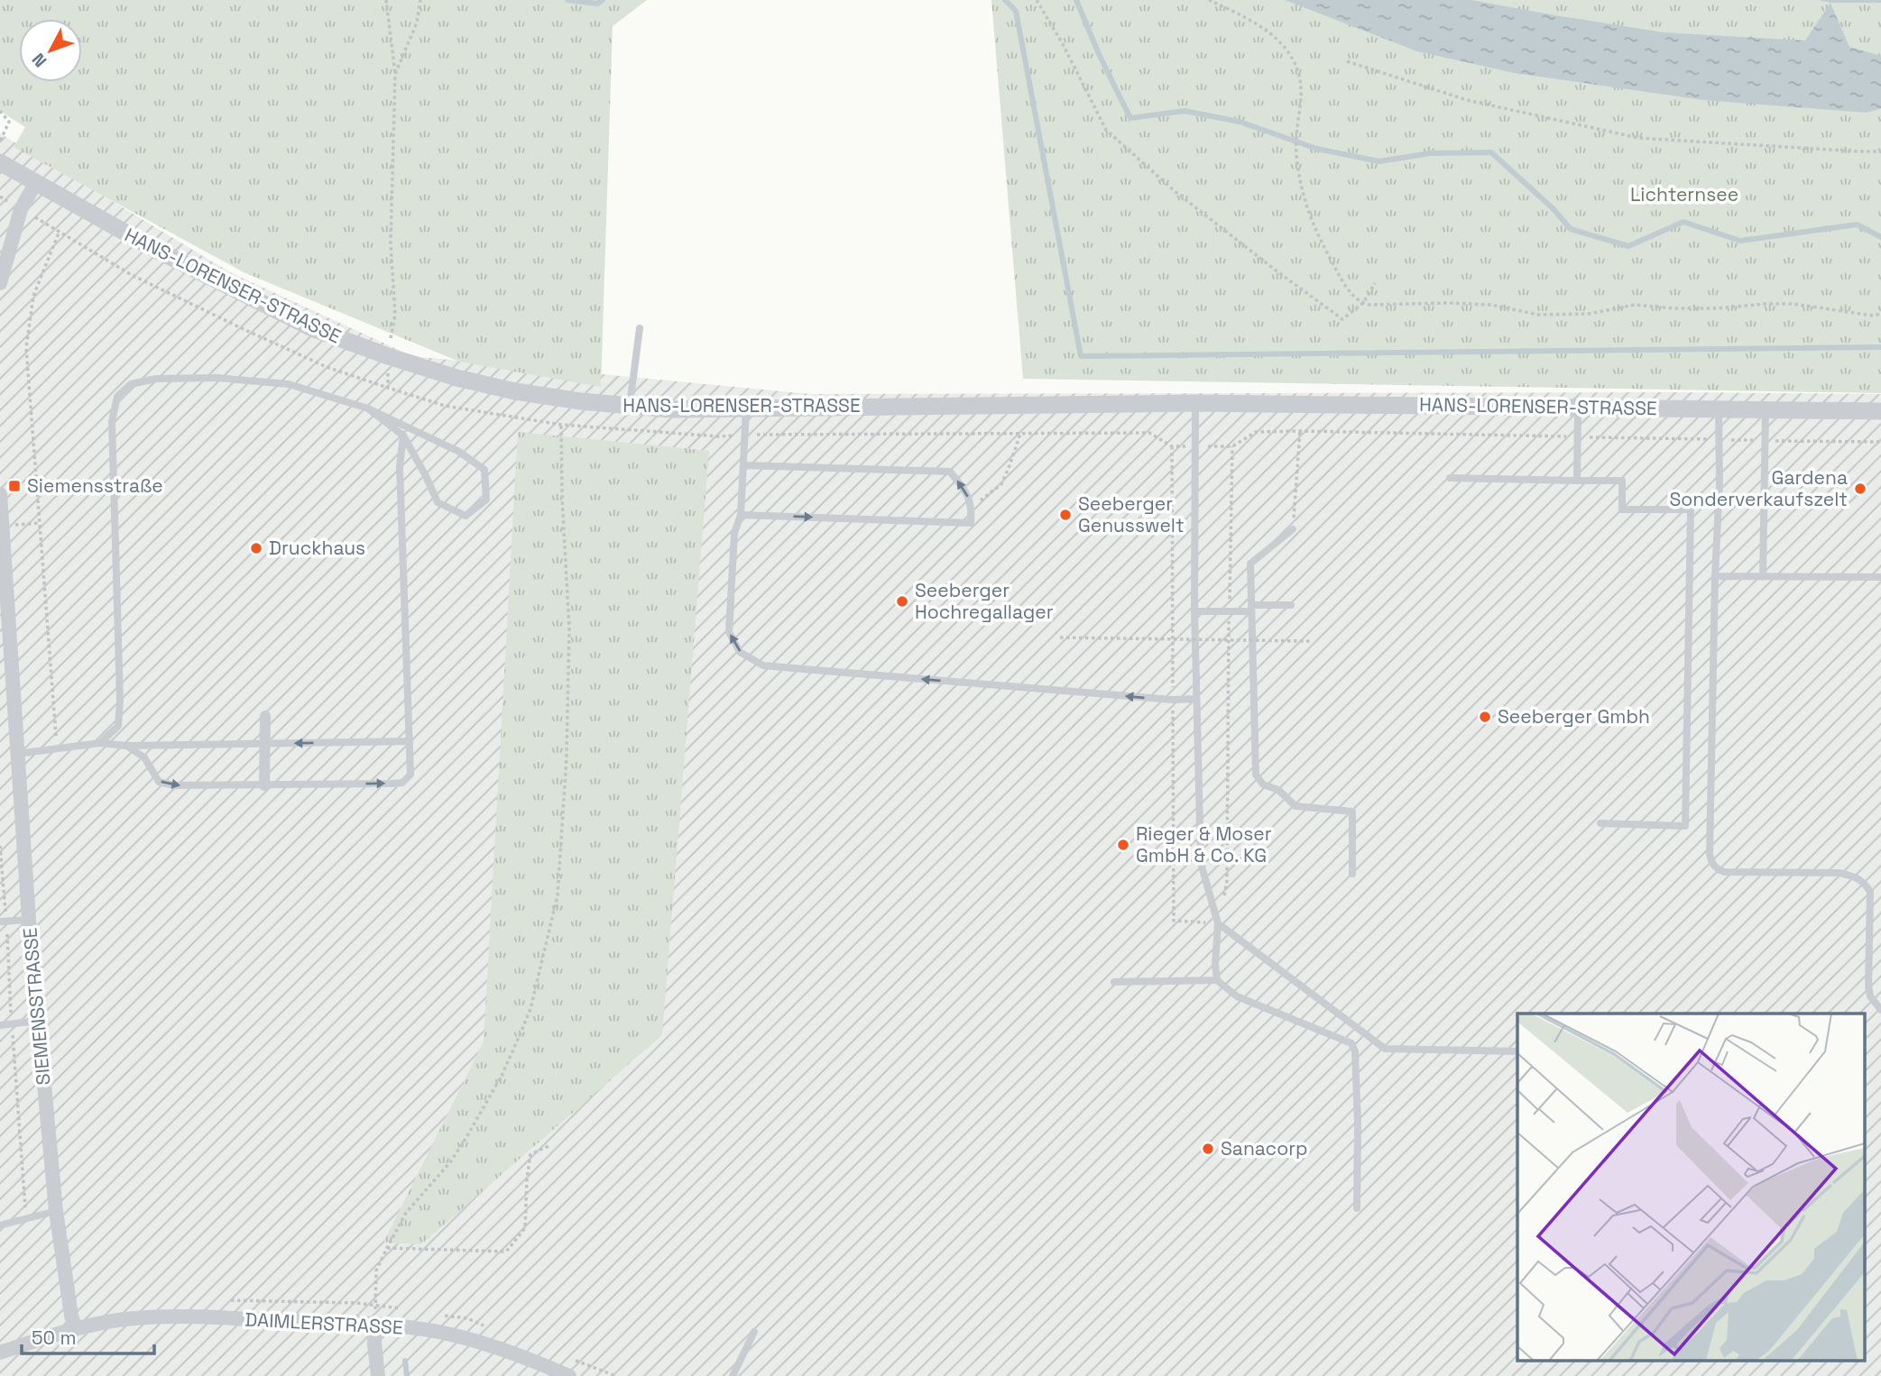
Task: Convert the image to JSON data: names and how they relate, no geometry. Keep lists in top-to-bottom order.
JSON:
{
  "streets": {
    "street": ["HANS-LORENSER-STRASSE", "SIEMENSSTRASSE", "DAIMLERSTRASSE"]
  },
  "crossings": [
    ["SIEMENSSTRASSE", "DAIMLERSTRASSE"]
  ],
  "parks": ["Lichternsee"],
  "places": {
    "transit": ["Siemensstraße"],
    "other": [
      "Gardena Sonderverkaufszelt",
      "Seeberger Genusswelt",
      "Druckhaus",
      "Seeberger Hochregallager",
      "Seeberger Gmbh",
      "Rieger & Moser GmbH & Co. KG",
      "Sanacorp"
    ]
  },
  "scale_bar": "50 m",
  "north": "bottom left"
}
